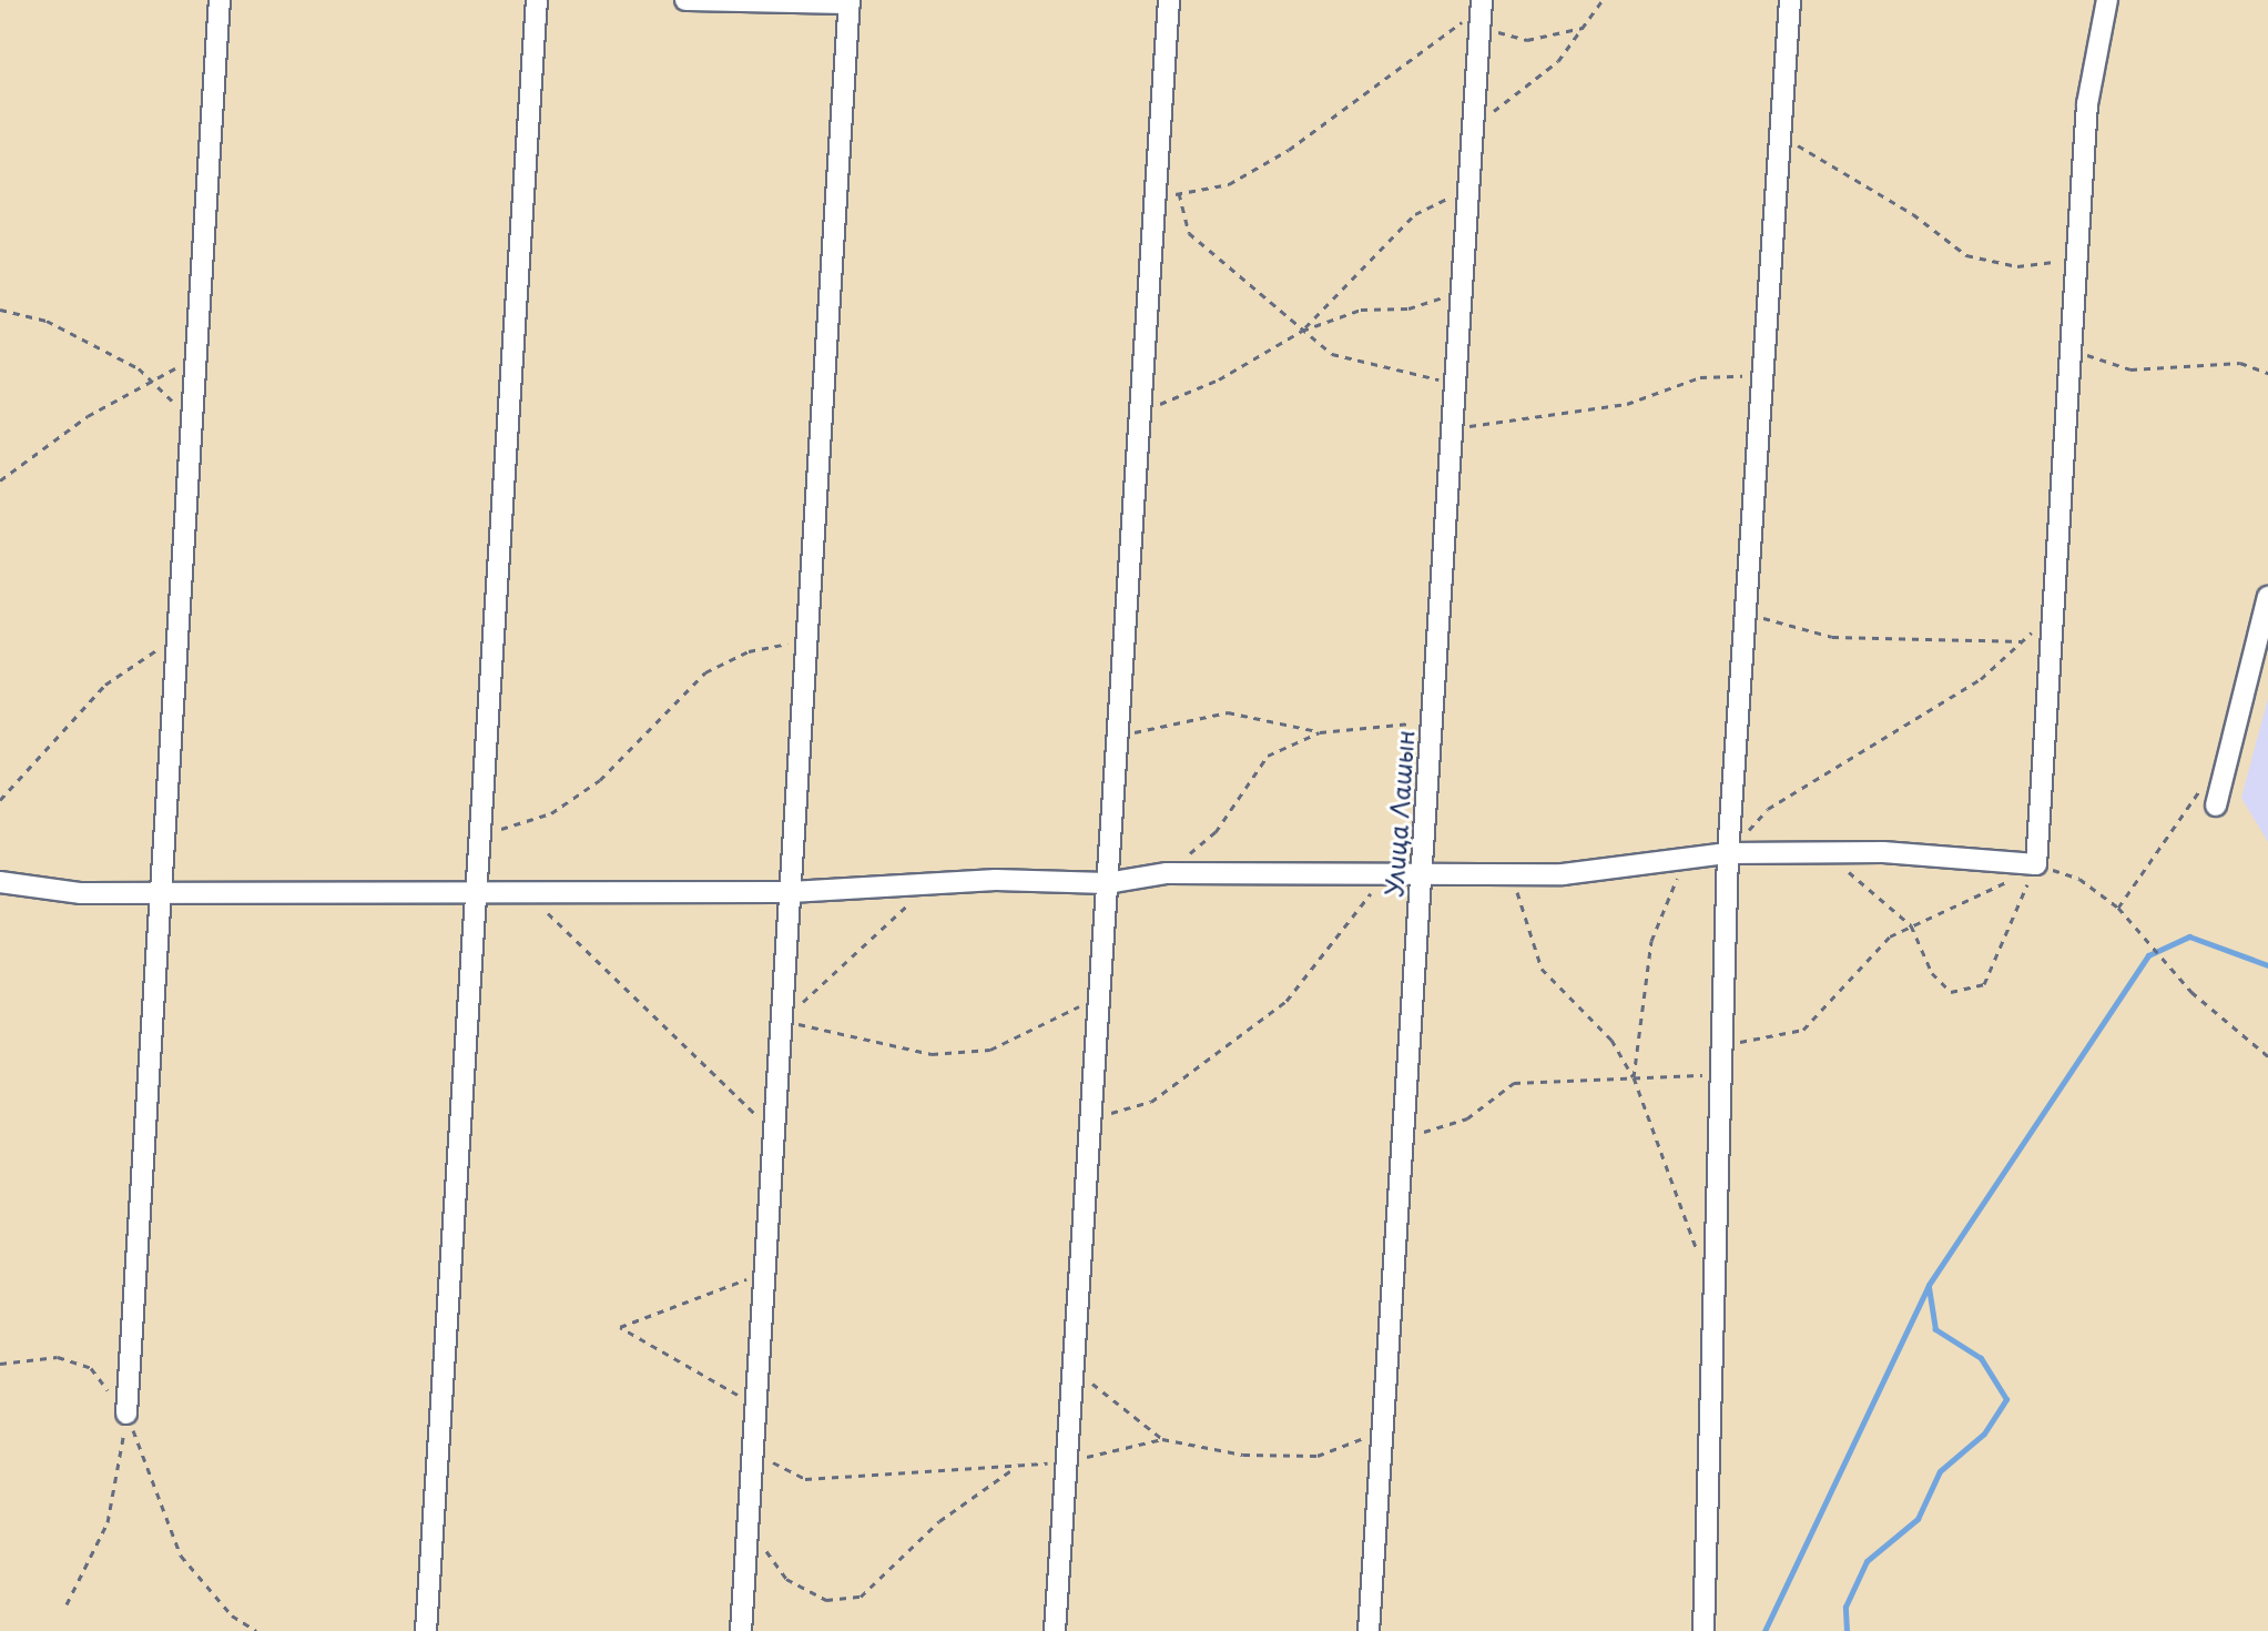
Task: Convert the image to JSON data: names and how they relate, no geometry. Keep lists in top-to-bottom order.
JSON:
{
  "streets": {
    "street": ["Улица Лашын"]
  }
}
